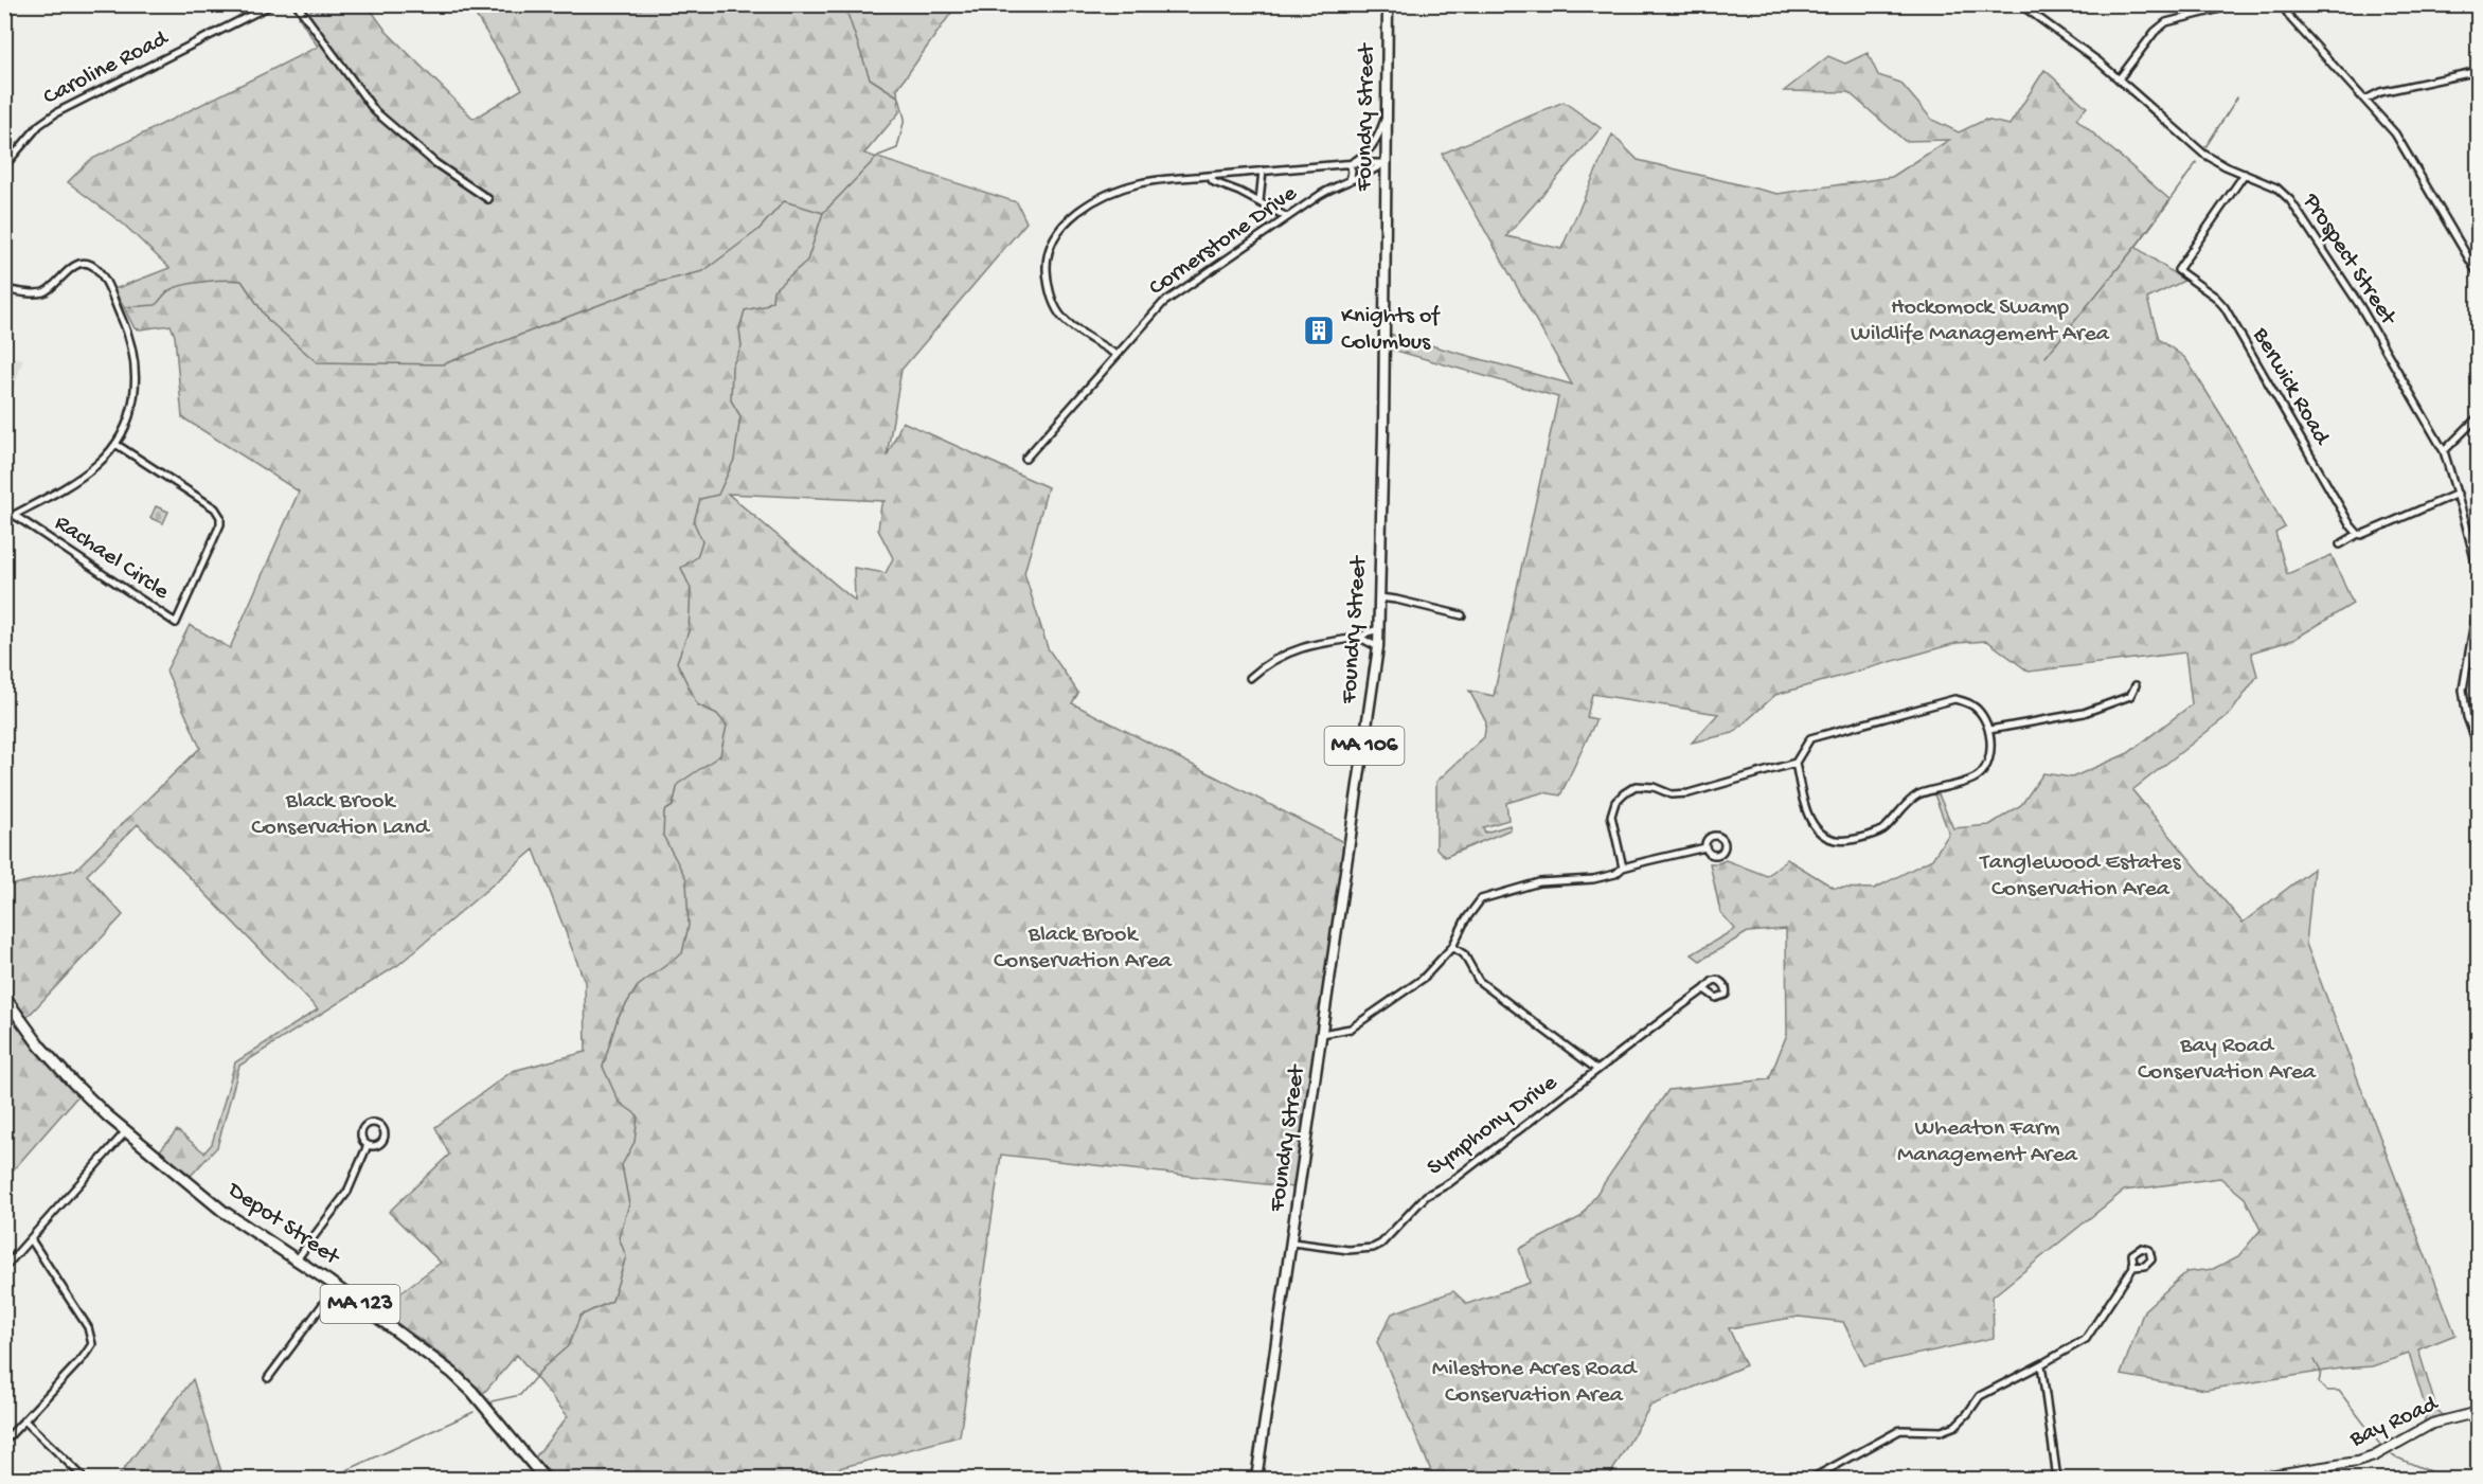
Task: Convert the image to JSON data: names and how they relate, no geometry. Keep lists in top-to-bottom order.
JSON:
{
  "streets": {
    "highway": ["Depot Street", "MA 123"],
    "main road": ["Foundry Street", "MA 106", "Bay Road"],
    "street": [
      "Caroline Road",
      "Cornerstone Drive",
      "Prospect Street",
      "Berwick Road",
      "Rachael Circle",
      "Symphony Drive"
    ]
  },
  "crossings": [
    ["Foundry Street", "Cornerstone Drive"],
    ["Foundry Street", "Symphony Drive"],
    ["Prospect Street", "Berwick Road"]
  ],
  "parks": [
    "Hockomock Swamp Wildlife Management Area",
    "Black Brook Conservation Land",
    "Tanglewood Estates Conservation Area",
    "Black Brook Conservation Area",
    "Bay Road Conservation Area",
    "Wheaton Farm Management Area",
    "Milestone Acres Road Conservation Area"
  ],
  "places": {
    "building": ["Knights of Columbus"]
  }
}
